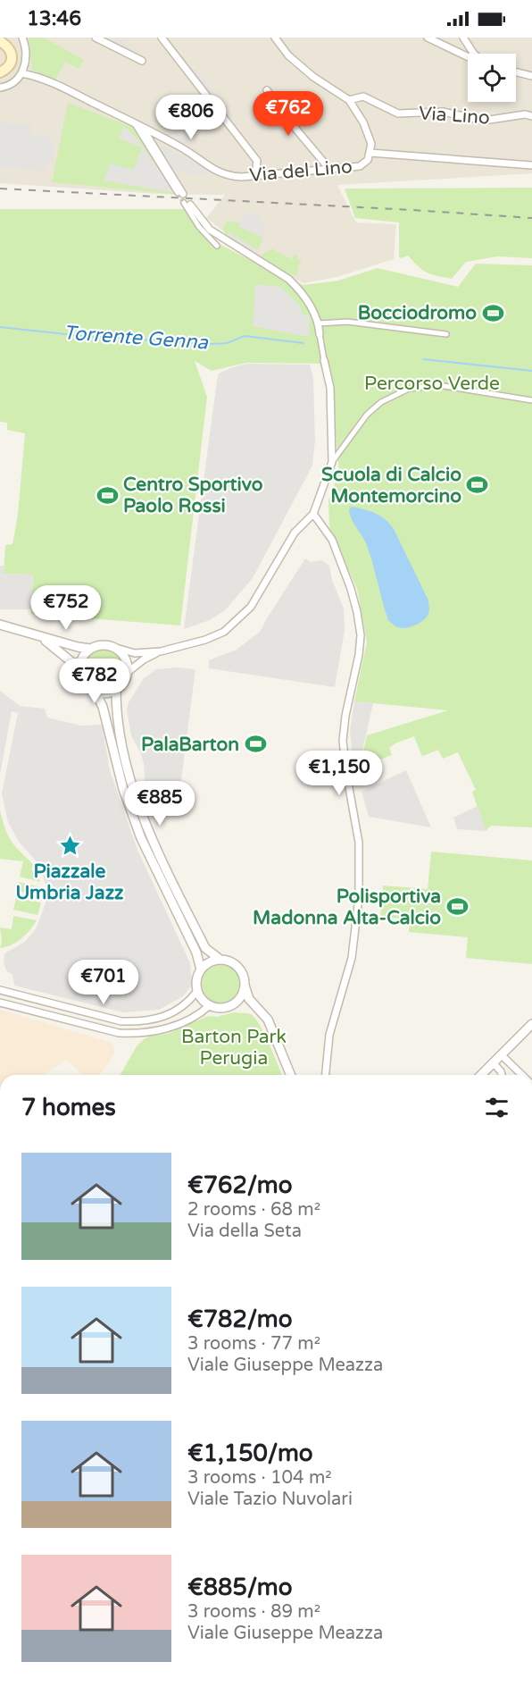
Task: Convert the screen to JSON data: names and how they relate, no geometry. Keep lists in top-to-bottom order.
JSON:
{
  "streets": {
    "street": ["Via Lino", "Via del Lino"]
  },
  "crossings": [
    ["Via Lino", "Via del Lino"]
  ],
  "water": ["Torrente Genna"],
  "parks": ["Percorso Verde", "Barton Park Perugia"],
  "places": {
    "sports": [
      "Bocciodromo",
      "Scuola di Calcio Montemorcino",
      "Centro Sportivo Paolo Rossi",
      "PalaBarton",
      "Polisportiva Madonna Alta-Calcio"
    ],
    "place": ["Piazzale Umbria Jazz"]
  },
  "page": {
    "status": "13:46",
    "price": [
      "€762",
      "€806",
      "€752",
      "€782",
      "€1,150",
      "€885",
      "€701"
    ],
    "heading": "7 homes",
    "list": [
      {
        "name": "€762/mo",
        "note": "2 rooms · 68 m² · Via della Seta"
      },
      {
        "name": "€782/mo",
        "note": "3 rooms · 77 m² · Viale Giuseppe Meazza"
      },
      {
        "name": "€1,150/mo",
        "note": "3 rooms · 104 m² · Viale Tazio Nuvolari"
      },
      {
        "name": "€885/mo",
        "note": "3 rooms · 89 m² · Viale Giuseppe Meazza"
      }
    ]
  }
}
